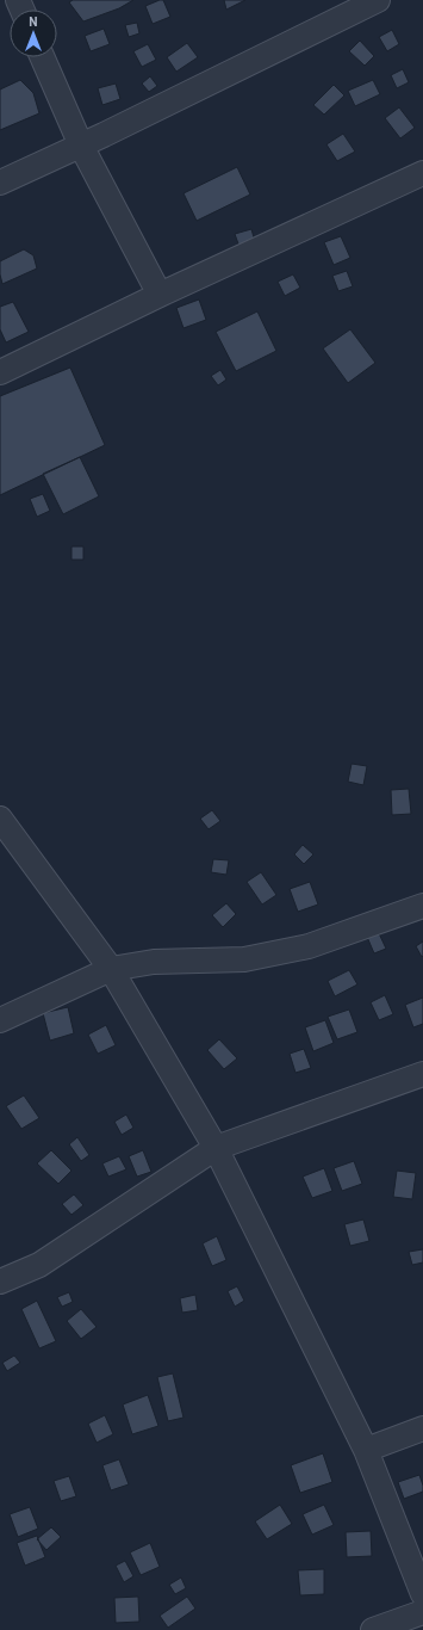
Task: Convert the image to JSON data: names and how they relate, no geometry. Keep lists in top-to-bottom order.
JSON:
{
  "north": "top"
}
